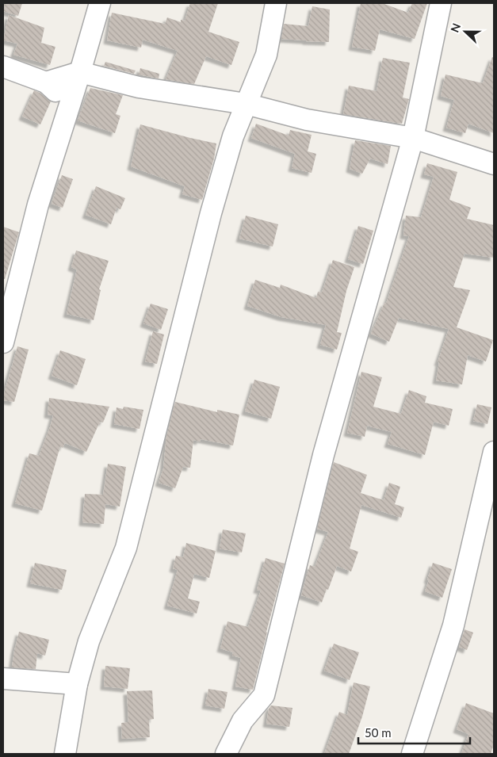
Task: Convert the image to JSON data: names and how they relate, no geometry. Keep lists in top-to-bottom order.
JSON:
{
  "scale_bar": "50 m",
  "north": "left"
}
